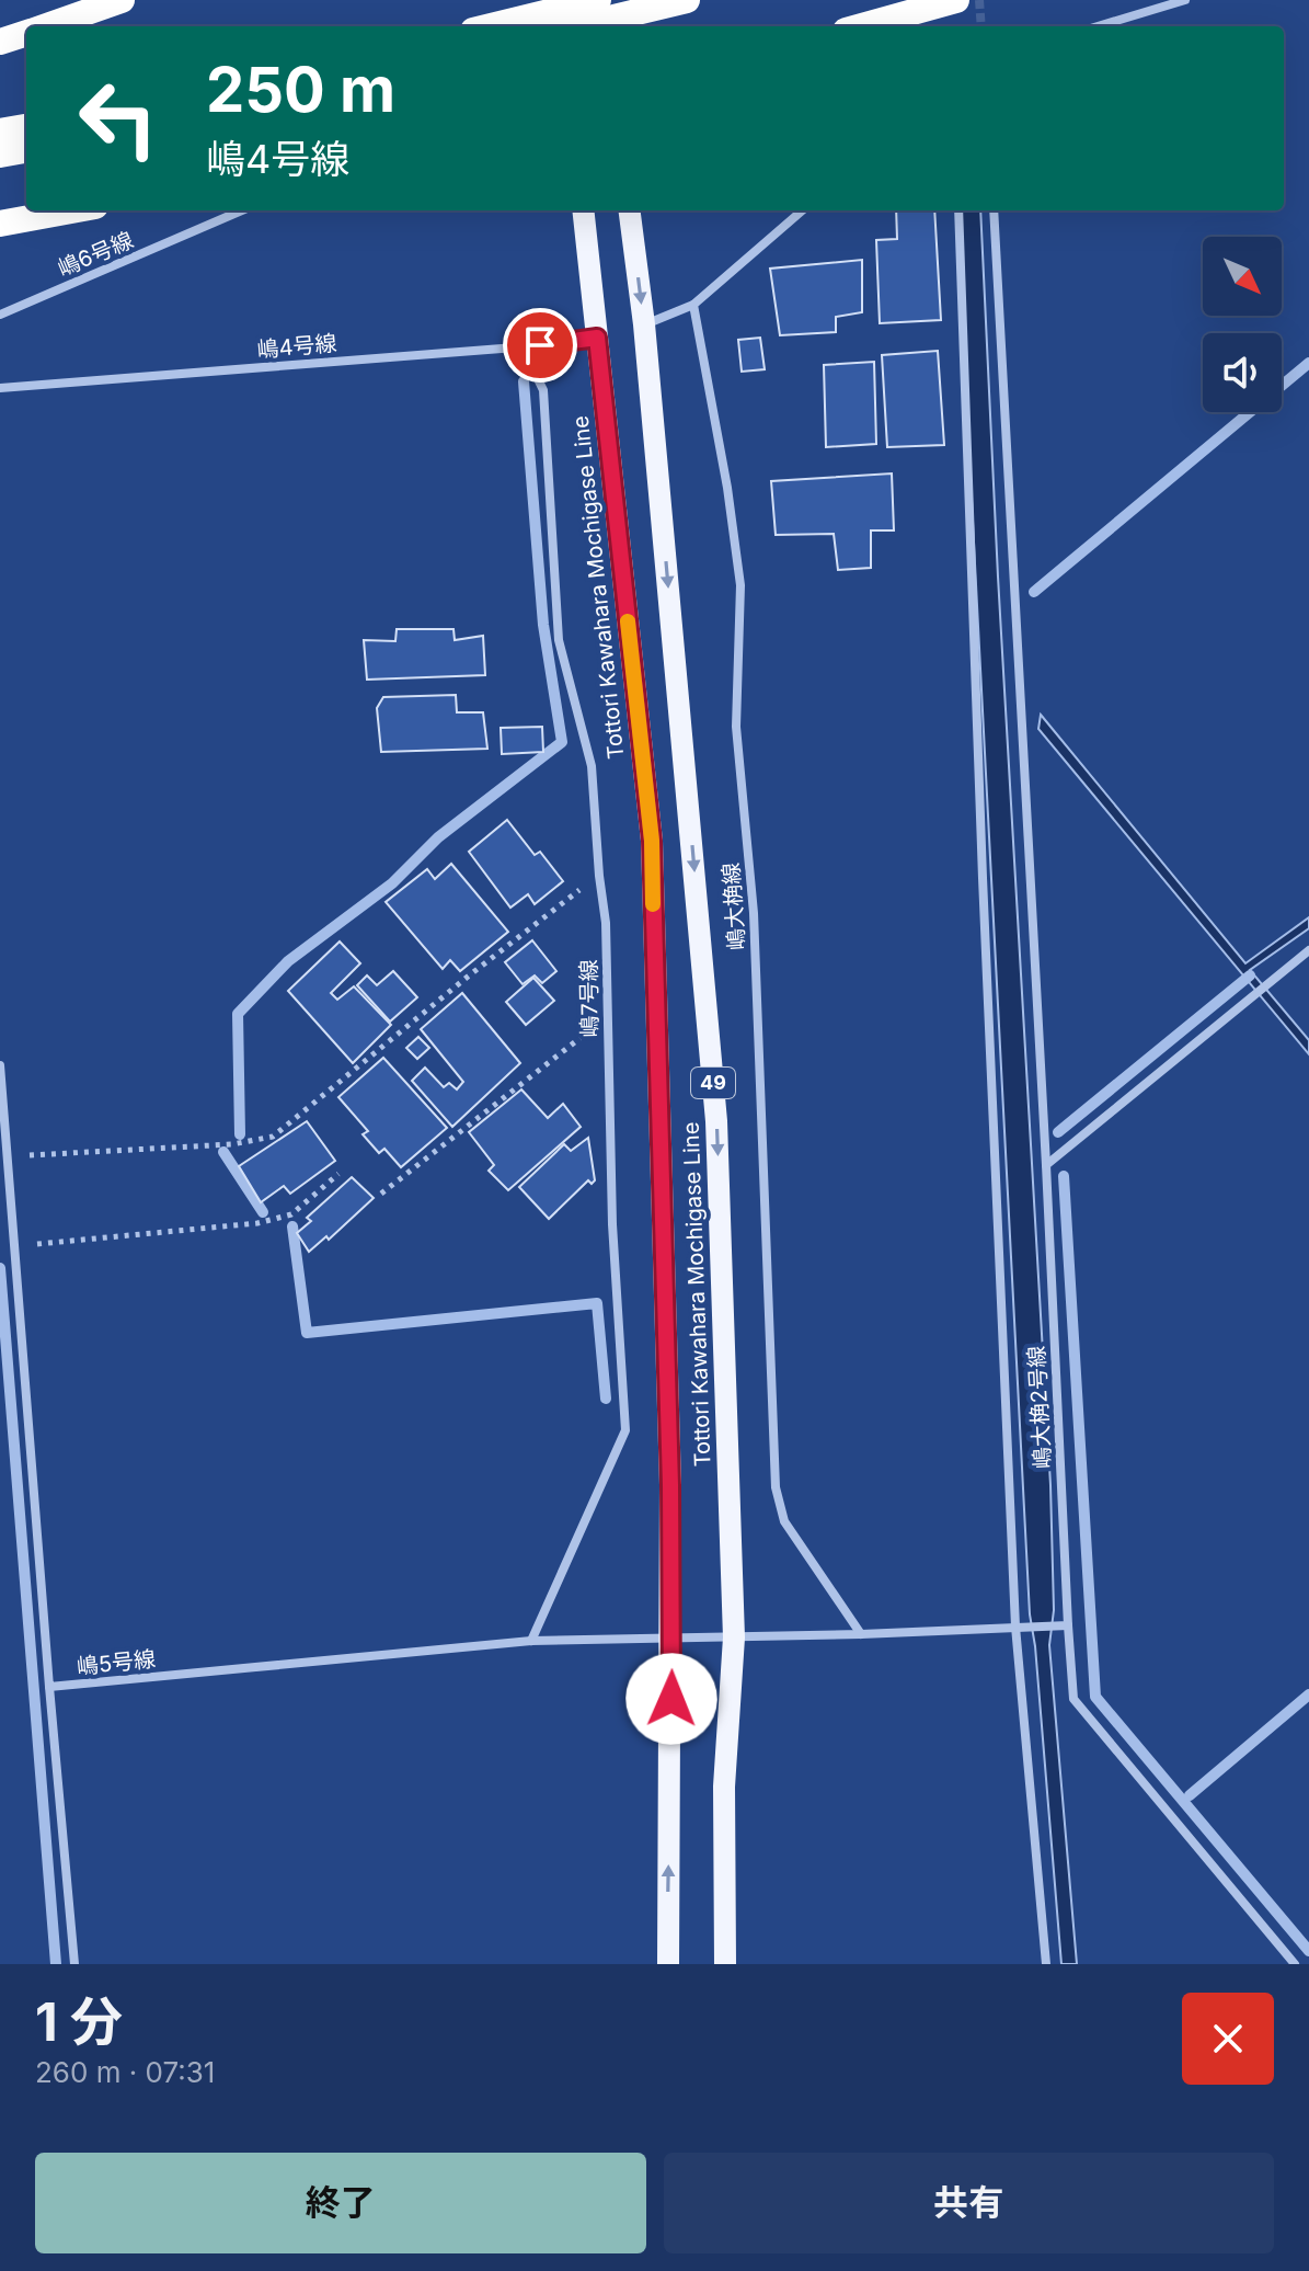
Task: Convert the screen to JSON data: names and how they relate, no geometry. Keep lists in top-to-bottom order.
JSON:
{
  "streets": {
    "main road": ["Tottori Kawahara Mochigase Line", "49"],
    "street": [
      "嶋6号線",
      "嶋4号線",
      "嶋大桷線",
      "嶋7号線",
      "嶋大桷2号線",
      "嶋5号線"
    ]
  },
  "crossings": [
    ["嶋4号線", "Tottori Kawahara Mochigase Line"],
    ["嶋4号線", "嶋7号線"],
    ["Tottori Kawahara Mochigase Line", "嶋5号線"],
    ["嶋7号線", "嶋5号線"]
  ],
  "north": "bottom right",
  "page": {
    "turn": ["250 m", "嶋4号線"],
    "heading": ["1 分", "260 m · 07:31"],
    "buttons": ["終了", "共有"]
  }
}
